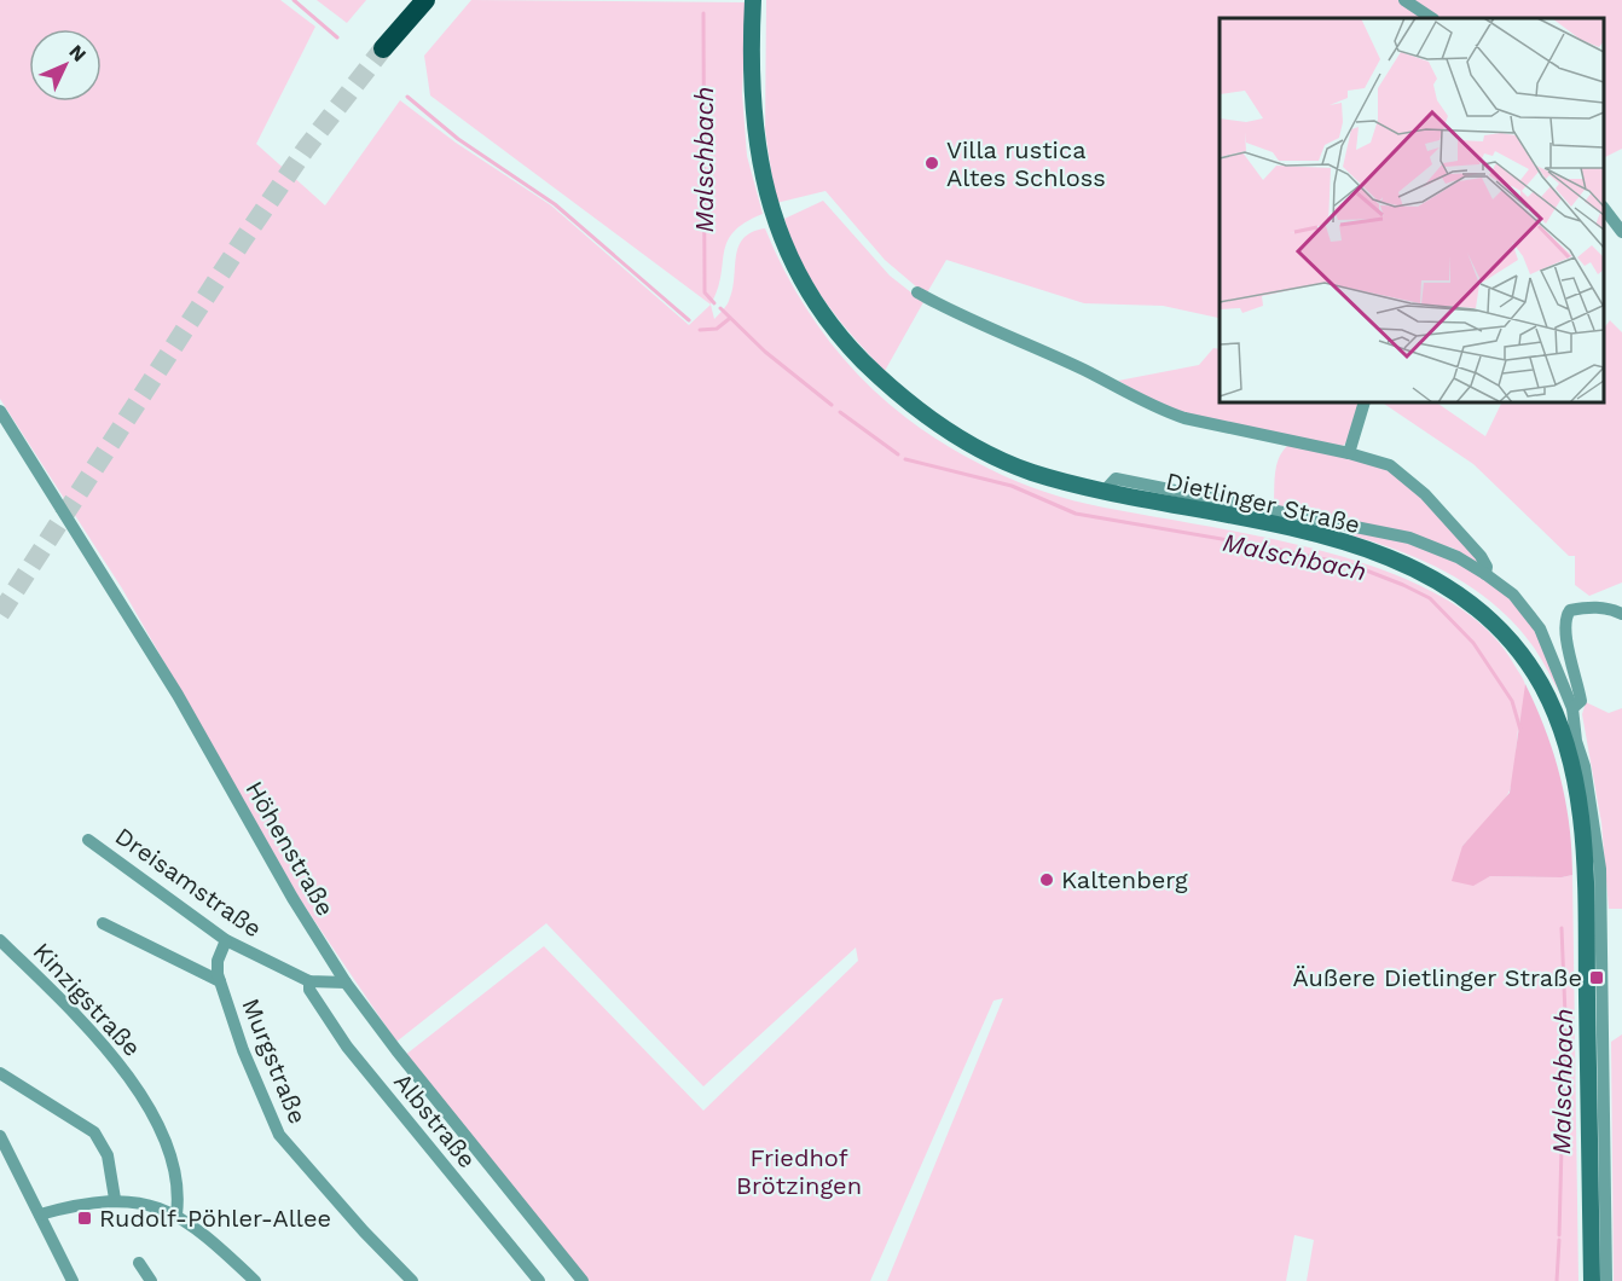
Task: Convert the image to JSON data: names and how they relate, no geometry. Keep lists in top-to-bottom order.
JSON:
{
  "streets": {
    "main road": ["Dietlinger Straße"],
    "street": [
      "Höhenstraße",
      "Dreisamstraße",
      "Kinzigstraße",
      "Murgstraße",
      "Albstraße"
    ]
  },
  "crossings": [
    ["Höhenstraße", "Dreisamstraße"],
    ["Dreisamstraße", "Murgstraße"],
    ["Dreisamstraße", "Albstraße"]
  ],
  "water": ["Malschbach"],
  "parks": ["Friedhof Brötzingen"],
  "places": {
    "other": ["Villa rustica Altes Schloss", "Kaltenberg"],
    "transit": ["Äußere Dietlinger Straße", "Rudolf-Pöhler-Allee"]
  },
  "north": "top right"
}
